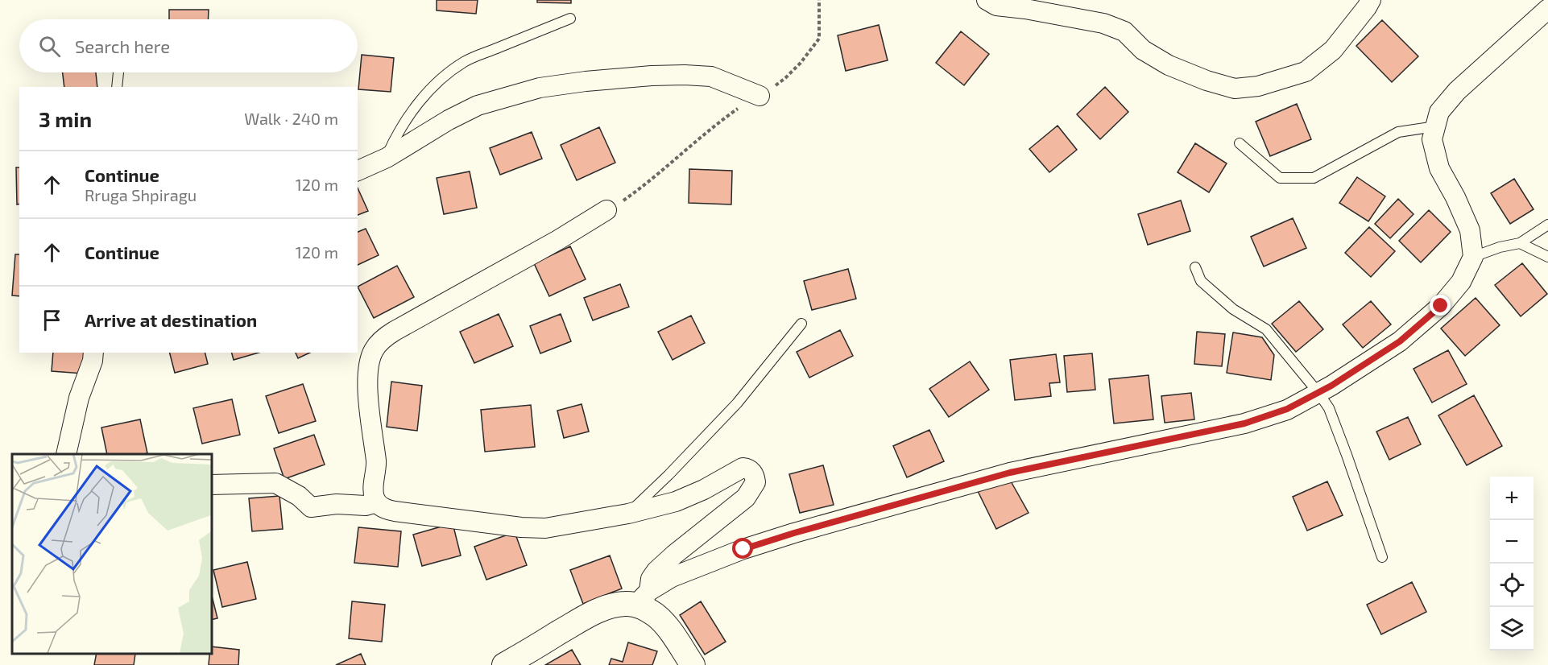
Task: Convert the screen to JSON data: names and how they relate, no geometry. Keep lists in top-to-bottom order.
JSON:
{
  "page": {
    "search": "Search here",
    "heading": ["3 min", "Walk · 240 m"],
    "list": [
      ["Continue", "Rruga Shpiragu", "120 m"],
      ["Continue", "120 m"],
      "Arrive at destination"
    ],
    "map_buttons": ["+", "−"]
  }
}
